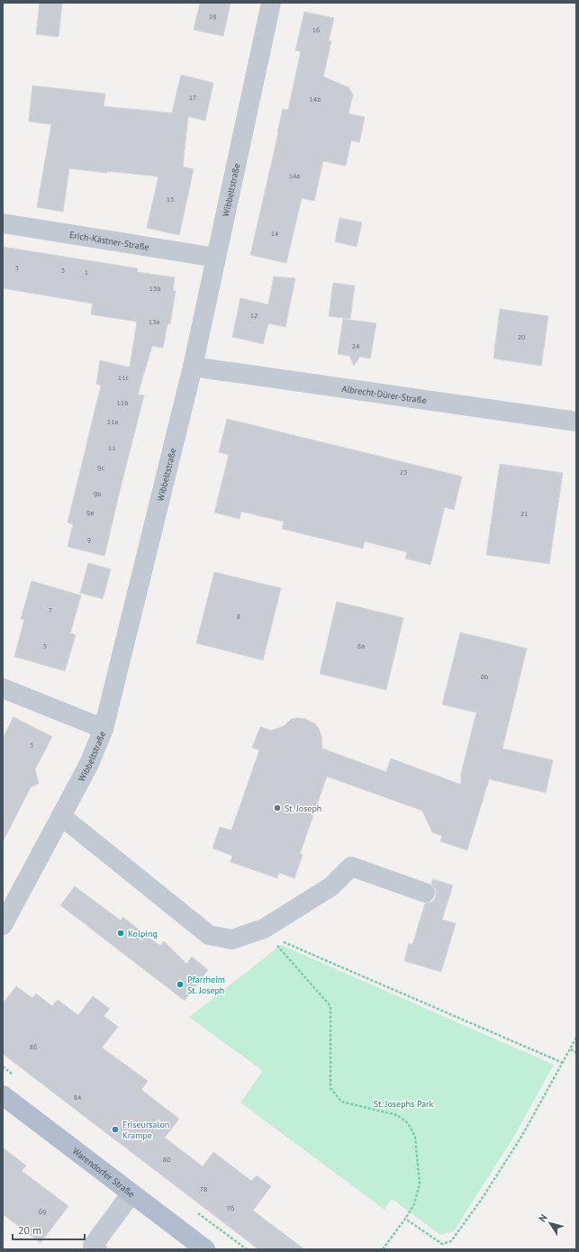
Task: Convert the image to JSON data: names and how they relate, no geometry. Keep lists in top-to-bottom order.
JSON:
{
  "streets": {
    "main road": ["Warendorfer Straße"],
    "street": ["Wibbeltstraße", "Erich-Kästner-Straße", "Albrecht-Dürer-Straße"]
  },
  "crossings": [
    ["Wibbeltstraße", "Erich-Kästner-Straße"],
    ["Wibbeltstraße", "Albrecht-Dürer-Straße"]
  ],
  "parks": ["St. Josephs Park"],
  "places": [
    "St. Joseph",
    "Kolping",
    "Pfarrheim St. Joseph",
    "Friseursalon Krampe"
  ],
  "house_numbers": [
    "19",
    "16",
    "17",
    "14b",
    "14a",
    "15",
    "14",
    "5",
    "3",
    "1",
    "13b",
    "12",
    "13a",
    "20",
    "24",
    "11c",
    "11b",
    "11a",
    "11",
    "9c",
    "23",
    "9b",
    "9a",
    "21",
    "9",
    "7",
    "8",
    "5",
    "8a",
    "8b",
    "3",
    "86",
    "84",
    "80",
    "78",
    "76",
    "69"
  ],
  "scale_bar": "20 m",
  "north": "top left"
}
